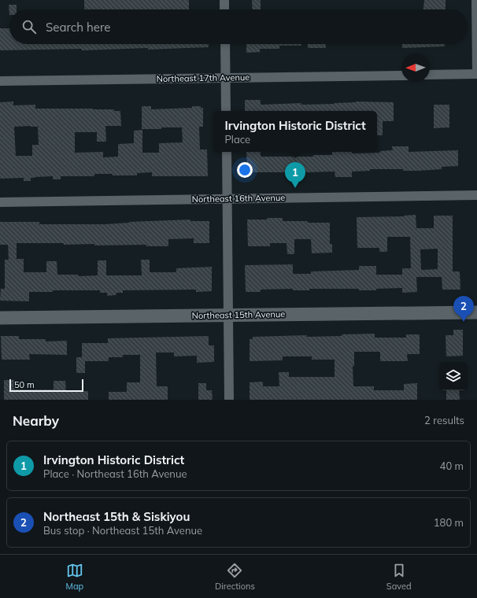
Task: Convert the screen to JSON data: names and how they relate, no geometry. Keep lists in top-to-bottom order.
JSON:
{
  "streets": {
    "street": ["Northeast 17th Avenue", "Northeast 16th Avenue", "Northeast 15th Avenue"]
  },
  "scale_bar": "50 m",
  "north": "left",
  "page": {
    "search": "Search here",
    "popup": ["Irvington Historic District", "Place"],
    "pins": ["1", "2"],
    "scale": "50 m",
    "heading": ["Nearby", "2 results"],
    "list": [
      {
        "mark": "1",
        "name": "Irvington Historic District",
        "note": "Place · Northeast 16th Avenue",
        "value": "40 m"
      },
      {
        "mark": "2",
        "name": "Northeast 15th & Siskiyou",
        "note": "Bus stop · Northeast 15th Avenue",
        "value": "180 m"
      }
    ],
    "nav": ["Map", "Directions", "Saved"]
  }
}
